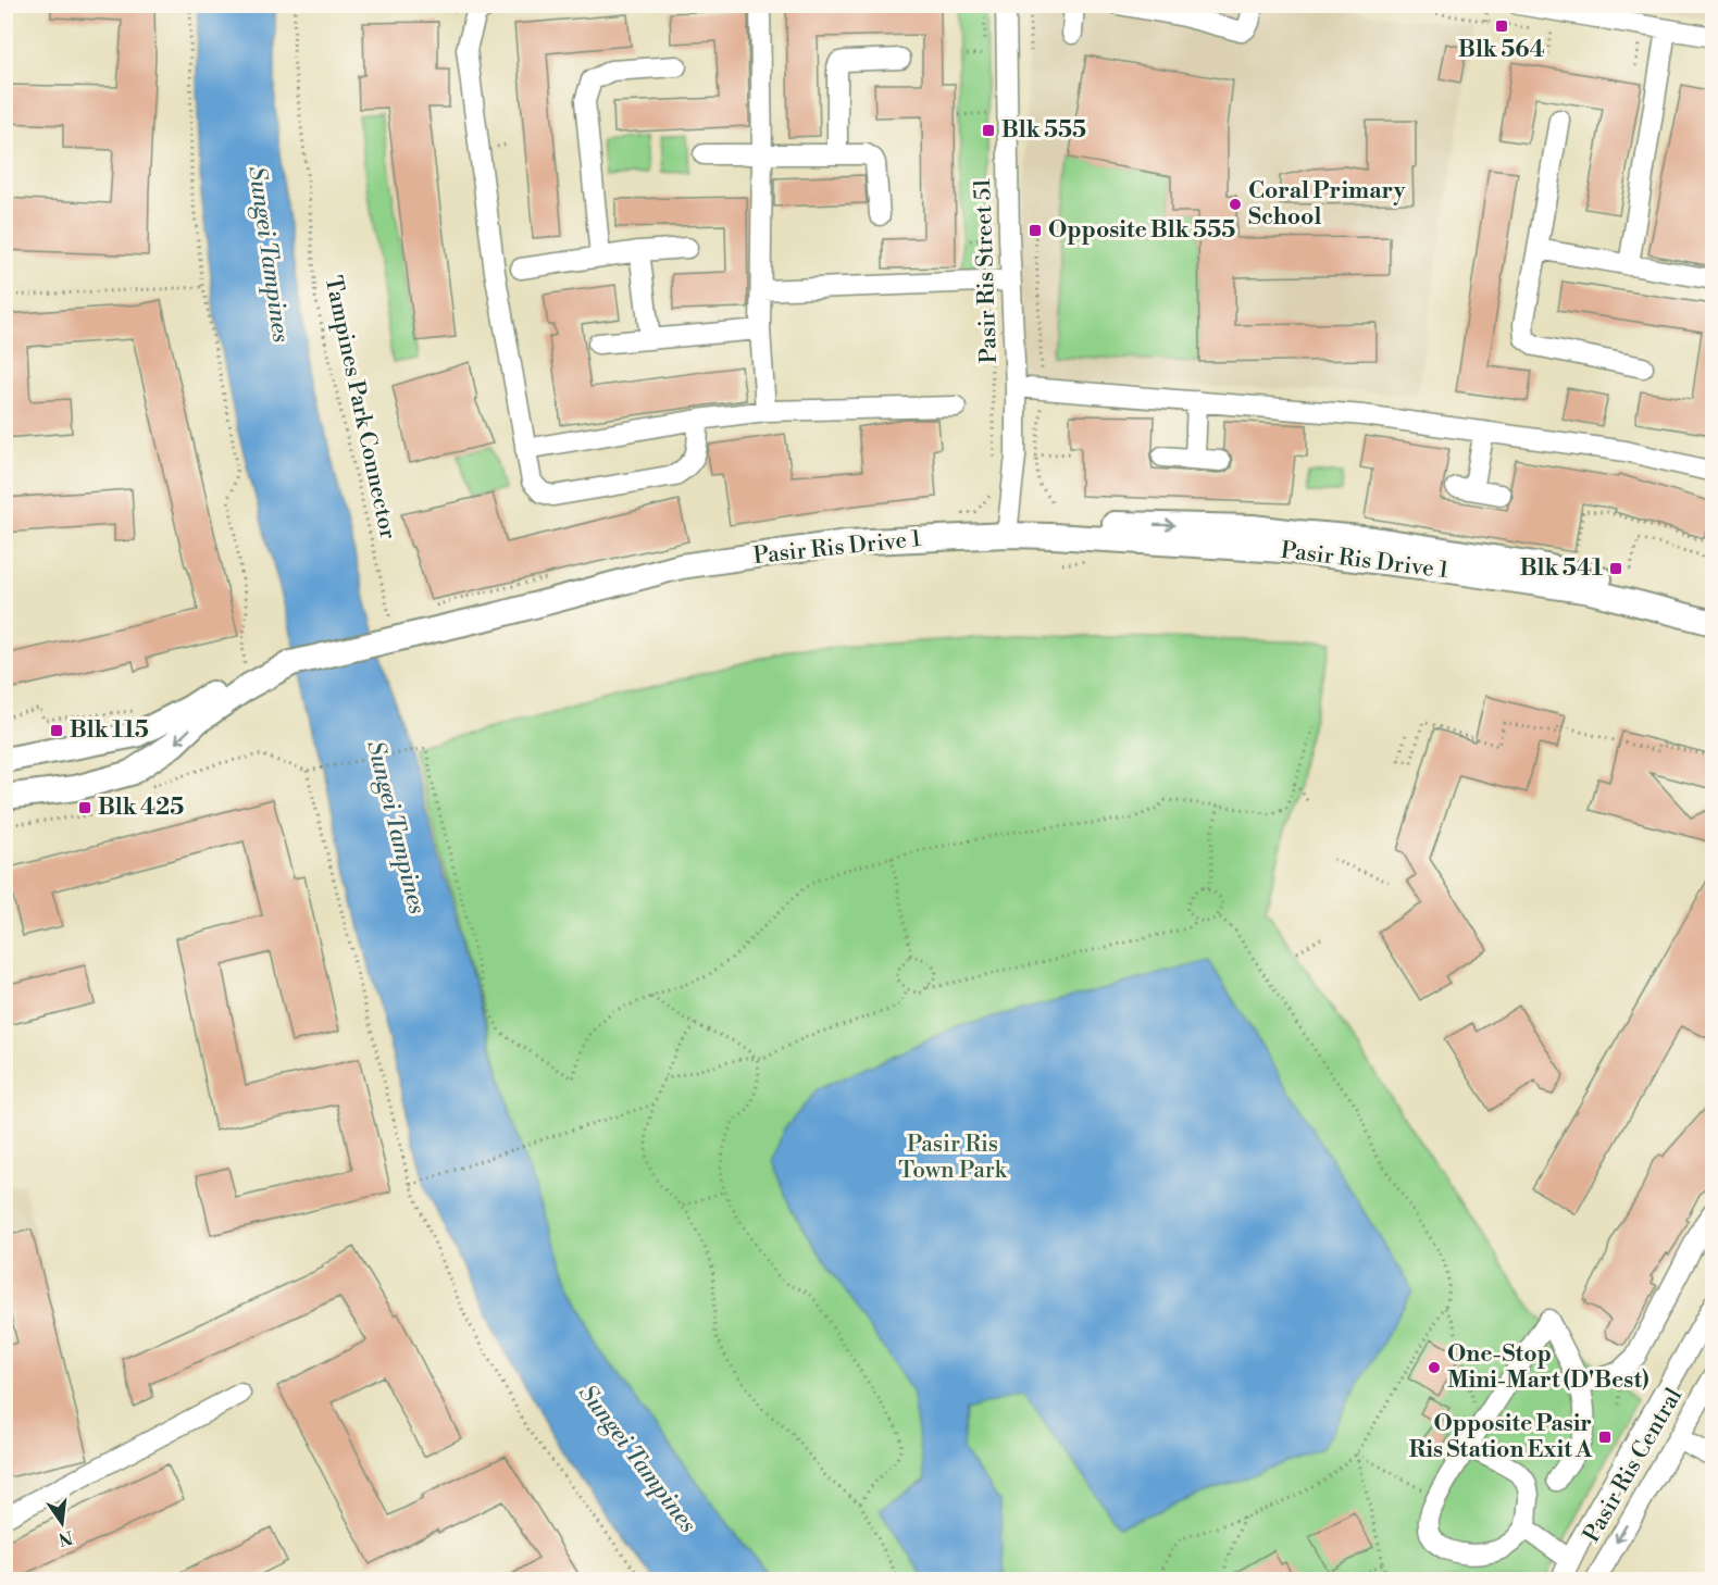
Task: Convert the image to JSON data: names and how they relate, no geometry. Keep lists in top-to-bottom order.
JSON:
{
  "streets": {
    "main road": ["Pasir Ris Drive 1"],
    "street": ["Pasir Ris Street 51", "Pasir Ris Central"],
    "path": ["Tampines Park Connector"]
  },
  "crossings": [
    ["Pasir Ris Street 51", "Pasir Ris Drive 1"],
    ["Tampines Park Connector", "Pasir Ris Drive 1"]
  ],
  "water": ["Sungei Tampines"],
  "parks": ["Pasir Ris Town Park"],
  "places": {
    "transit": [
      "Blk 564",
      "Blk 555",
      "Opposite Blk 555",
      "Blk 541",
      "Blk 115",
      "Blk 425",
      "Opposite Pasir Ris Station Exit A"
    ],
    "other": ["Coral Primary School", "One-Stop Mini-Mart (D'Best)"]
  },
  "north": "bottom"
}
